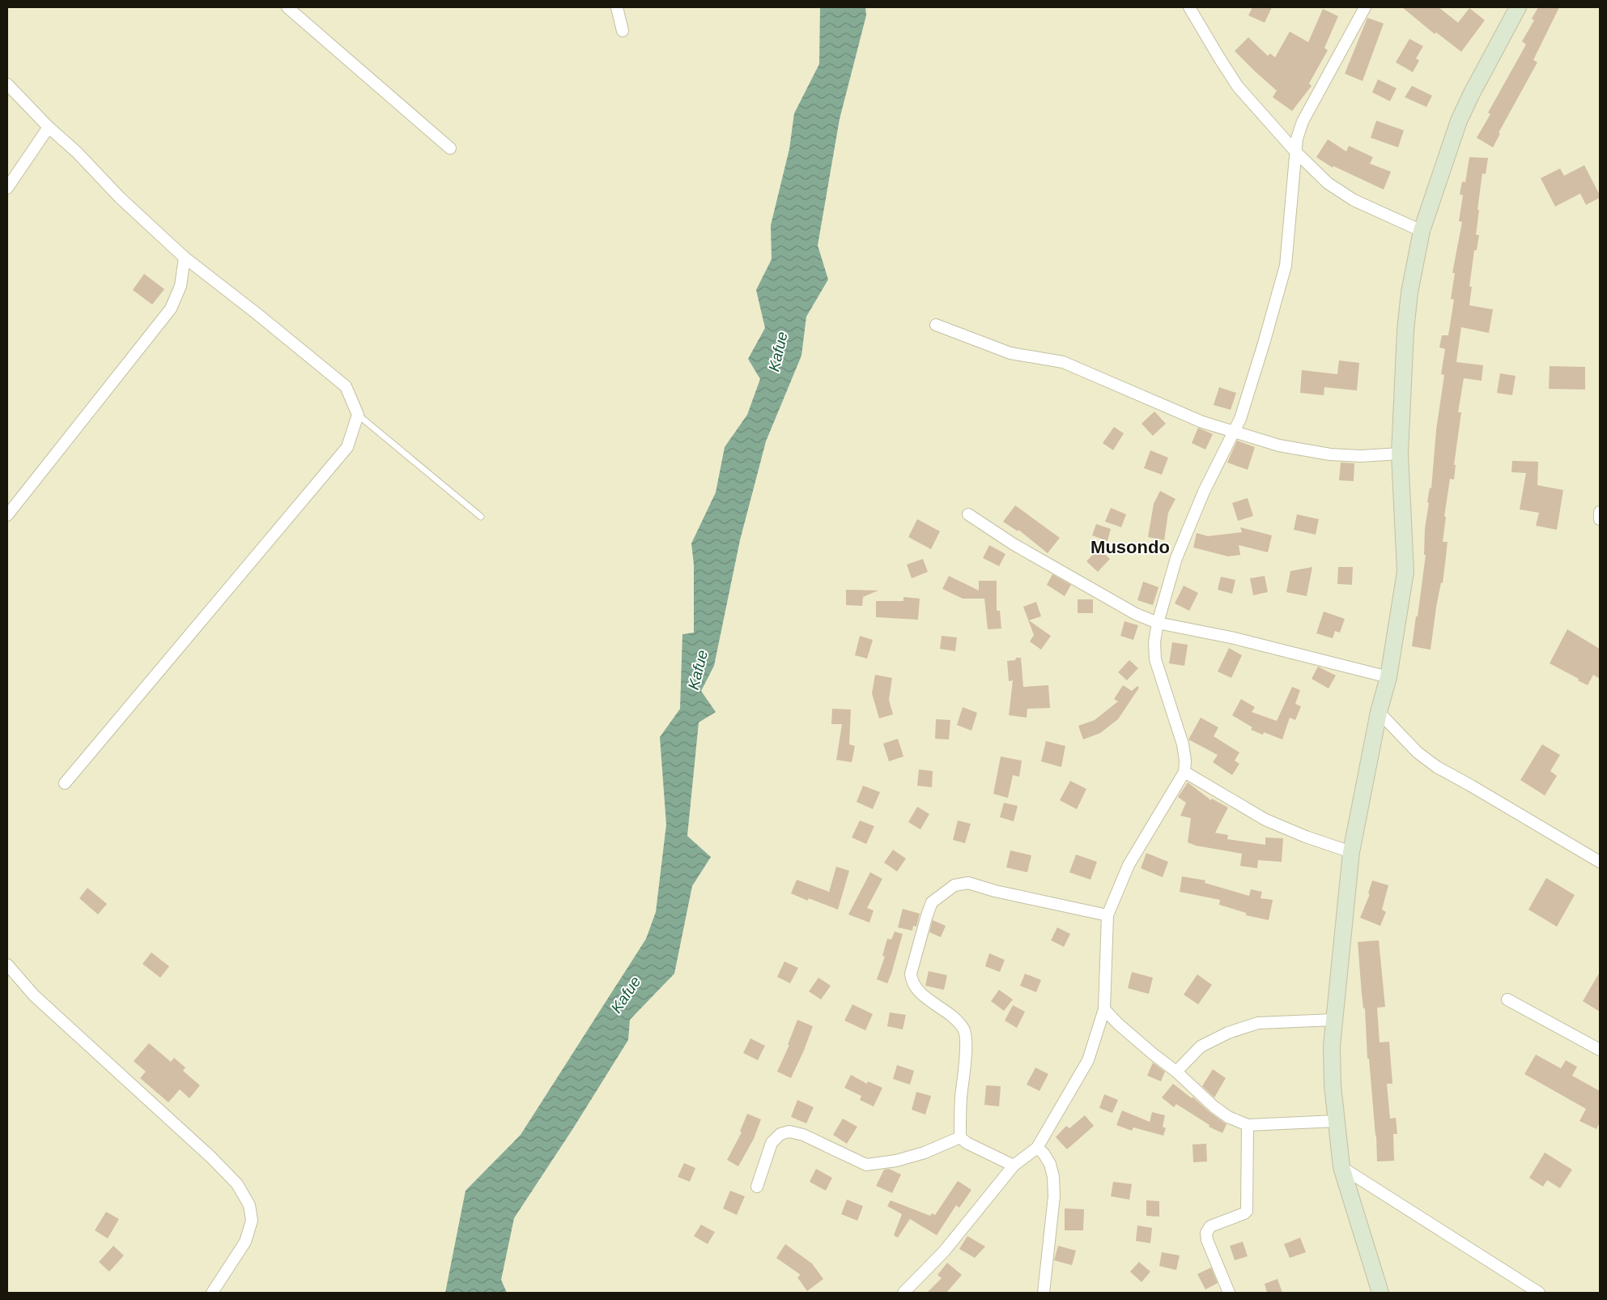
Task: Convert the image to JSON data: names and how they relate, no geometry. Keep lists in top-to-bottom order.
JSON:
{
  "districts": ["Musondo"],
  "water": ["Kafue"]
}
